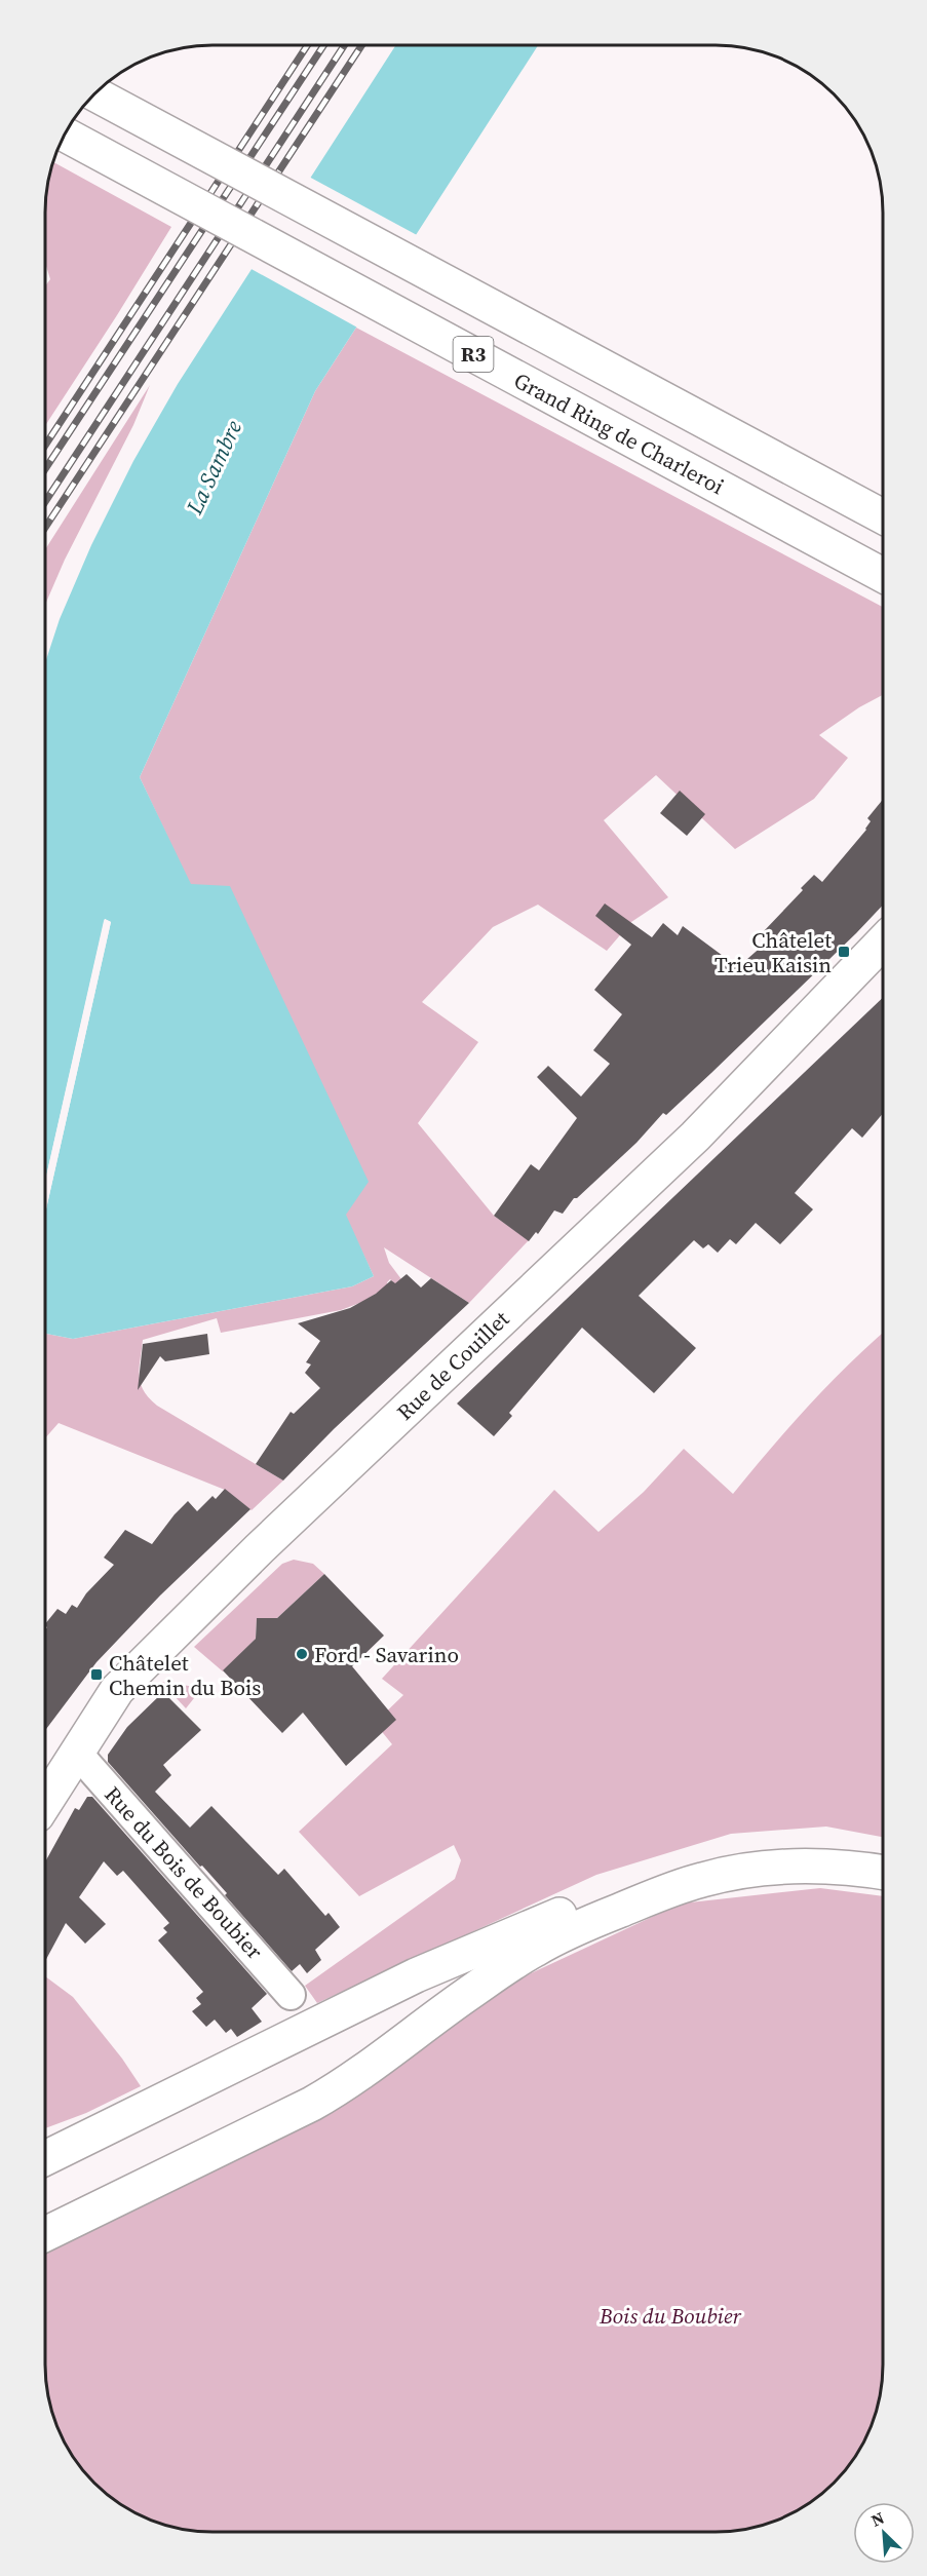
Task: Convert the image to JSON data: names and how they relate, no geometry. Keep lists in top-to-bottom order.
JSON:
{
  "streets": {
    "main road": ["R3", "Grand Ring de Charleroi", "Rue de Couillet"],
    "street": ["Rue du Bois de Boubier"]
  },
  "crossings": [
    ["Rue de Couillet", "Rue du Bois de Boubier"]
  ],
  "water": ["La Sambre"],
  "parks": ["Bois du Boubier"],
  "places": {
    "transit": ["Châtelet Trieu Kaisin", "Châtelet Chemin du Bois"],
    "other": ["Ford - Savarino"]
  },
  "north": "top left"
}
